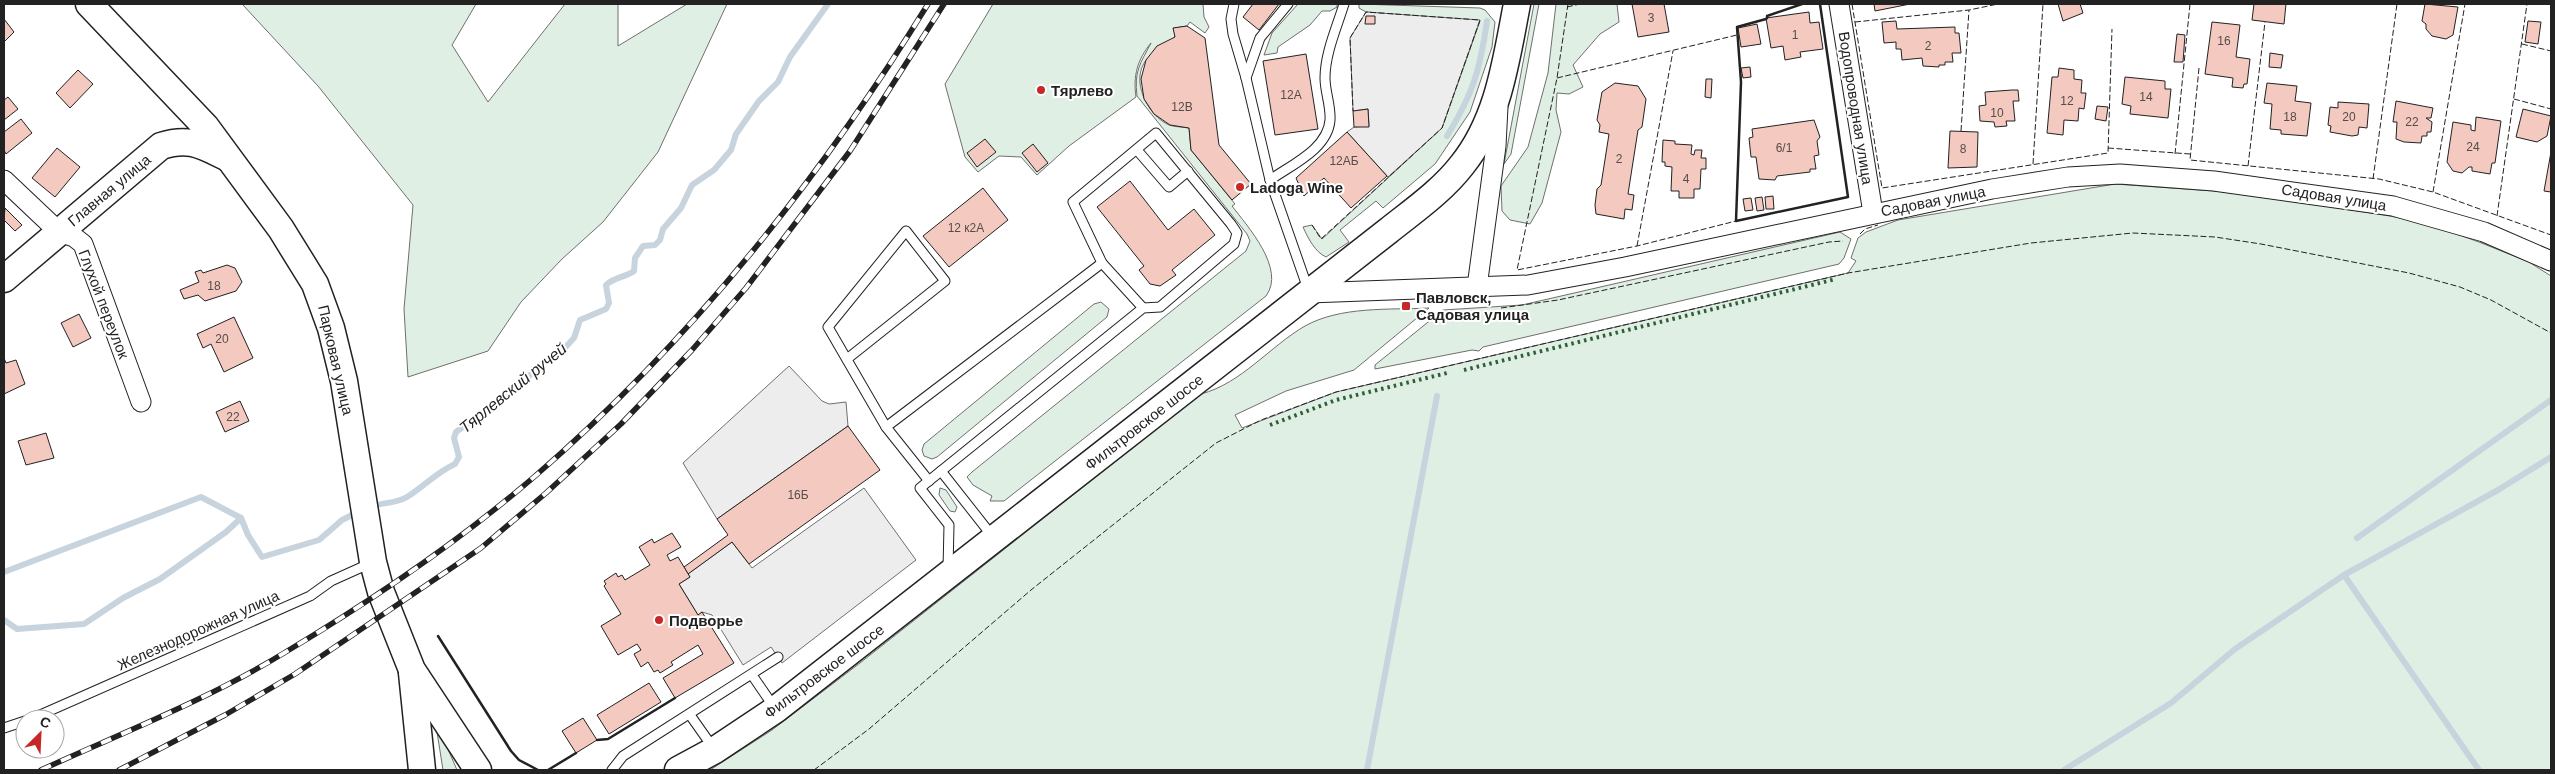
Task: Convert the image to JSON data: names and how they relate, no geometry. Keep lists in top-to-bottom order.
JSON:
{
  "streets": {
    "main road": ["Главная улица", "Парковая улица", "Фильтровское шоссе"],
    "street": ["Водопроводная улица", "Садовая улица", "Глухой переулок"],
    "lane": ["Железнодорожная улица"]
  },
  "crossings": [
    ["Водопроводная улица", "Садовая улица"],
    ["Главная улица", "Глухой переулок"],
    ["Главная улица", "Парковая улица"],
    ["Садовая улица", "Фильтровское шоссе"],
    ["Парковая улица", "Железнодорожная улица"]
  ],
  "water": ["Тярлевский ручей"],
  "places": {
    "other": ["Тярлево", "Ladoga Wine", "Подворье"],
    "transit": ["Павловск, Садовая улица"]
  },
  "house_numbers": [
    "3",
    "1",
    "16",
    "2",
    "12А",
    "14",
    "12",
    "12В",
    "10",
    "18",
    "20",
    "22",
    "24",
    "6/1",
    "8",
    "2",
    "12АБ",
    "4",
    "12 к2А",
    "18",
    "20",
    "22",
    "16Б"
  ],
  "north": "top right"
}
